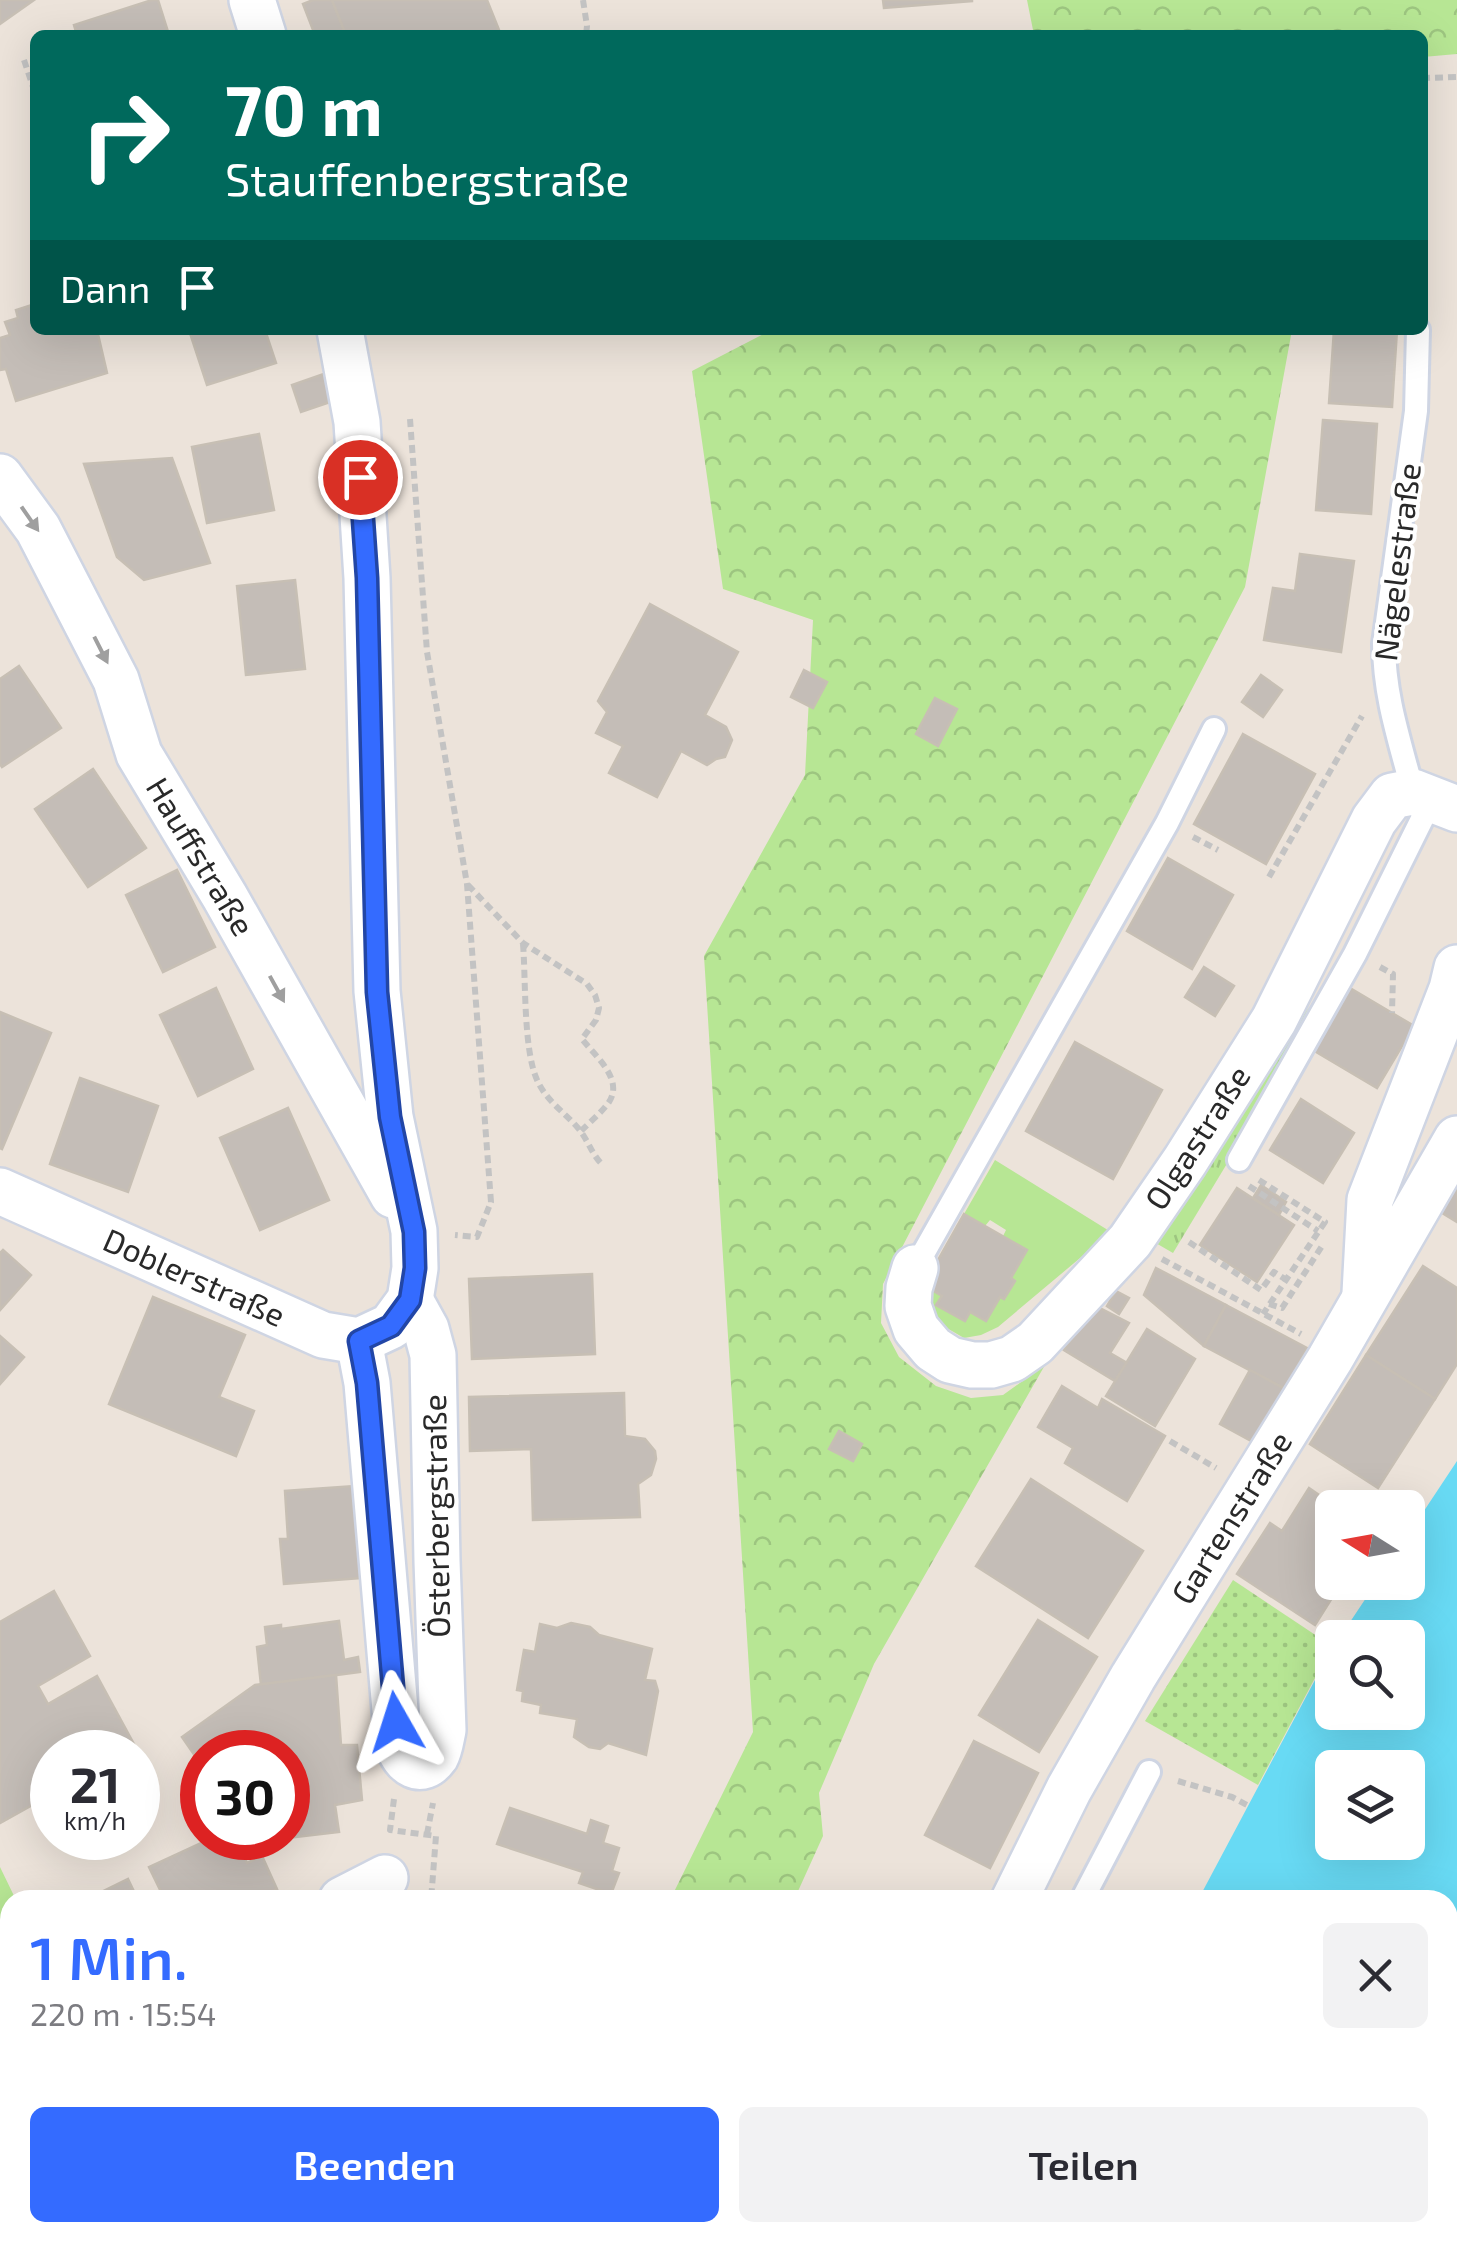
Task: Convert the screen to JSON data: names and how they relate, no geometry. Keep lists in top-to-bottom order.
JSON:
{
  "streets": {
    "street": [
      "Hauffstraße",
      "Olgastraße",
      "Doblerstraße",
      "Österbergstraße",
      "Gartenstraße"
    ],
    "lane": ["Nägelestraße"]
  },
  "crossings": [
    ["Nägelestraße", "Olgastraße"],
    ["Doblerstraße", "Österbergstraße"]
  ],
  "north": "left",
  "page": {
    "turn": ["70 m", "Stauffenbergstraße"],
    "then": "Dann",
    "speed": "21 km/h",
    "limit": "30",
    "heading": ["1 Min.", "220 m · 15:54"],
    "buttons": ["Beenden", "Teilen"]
  }
}
